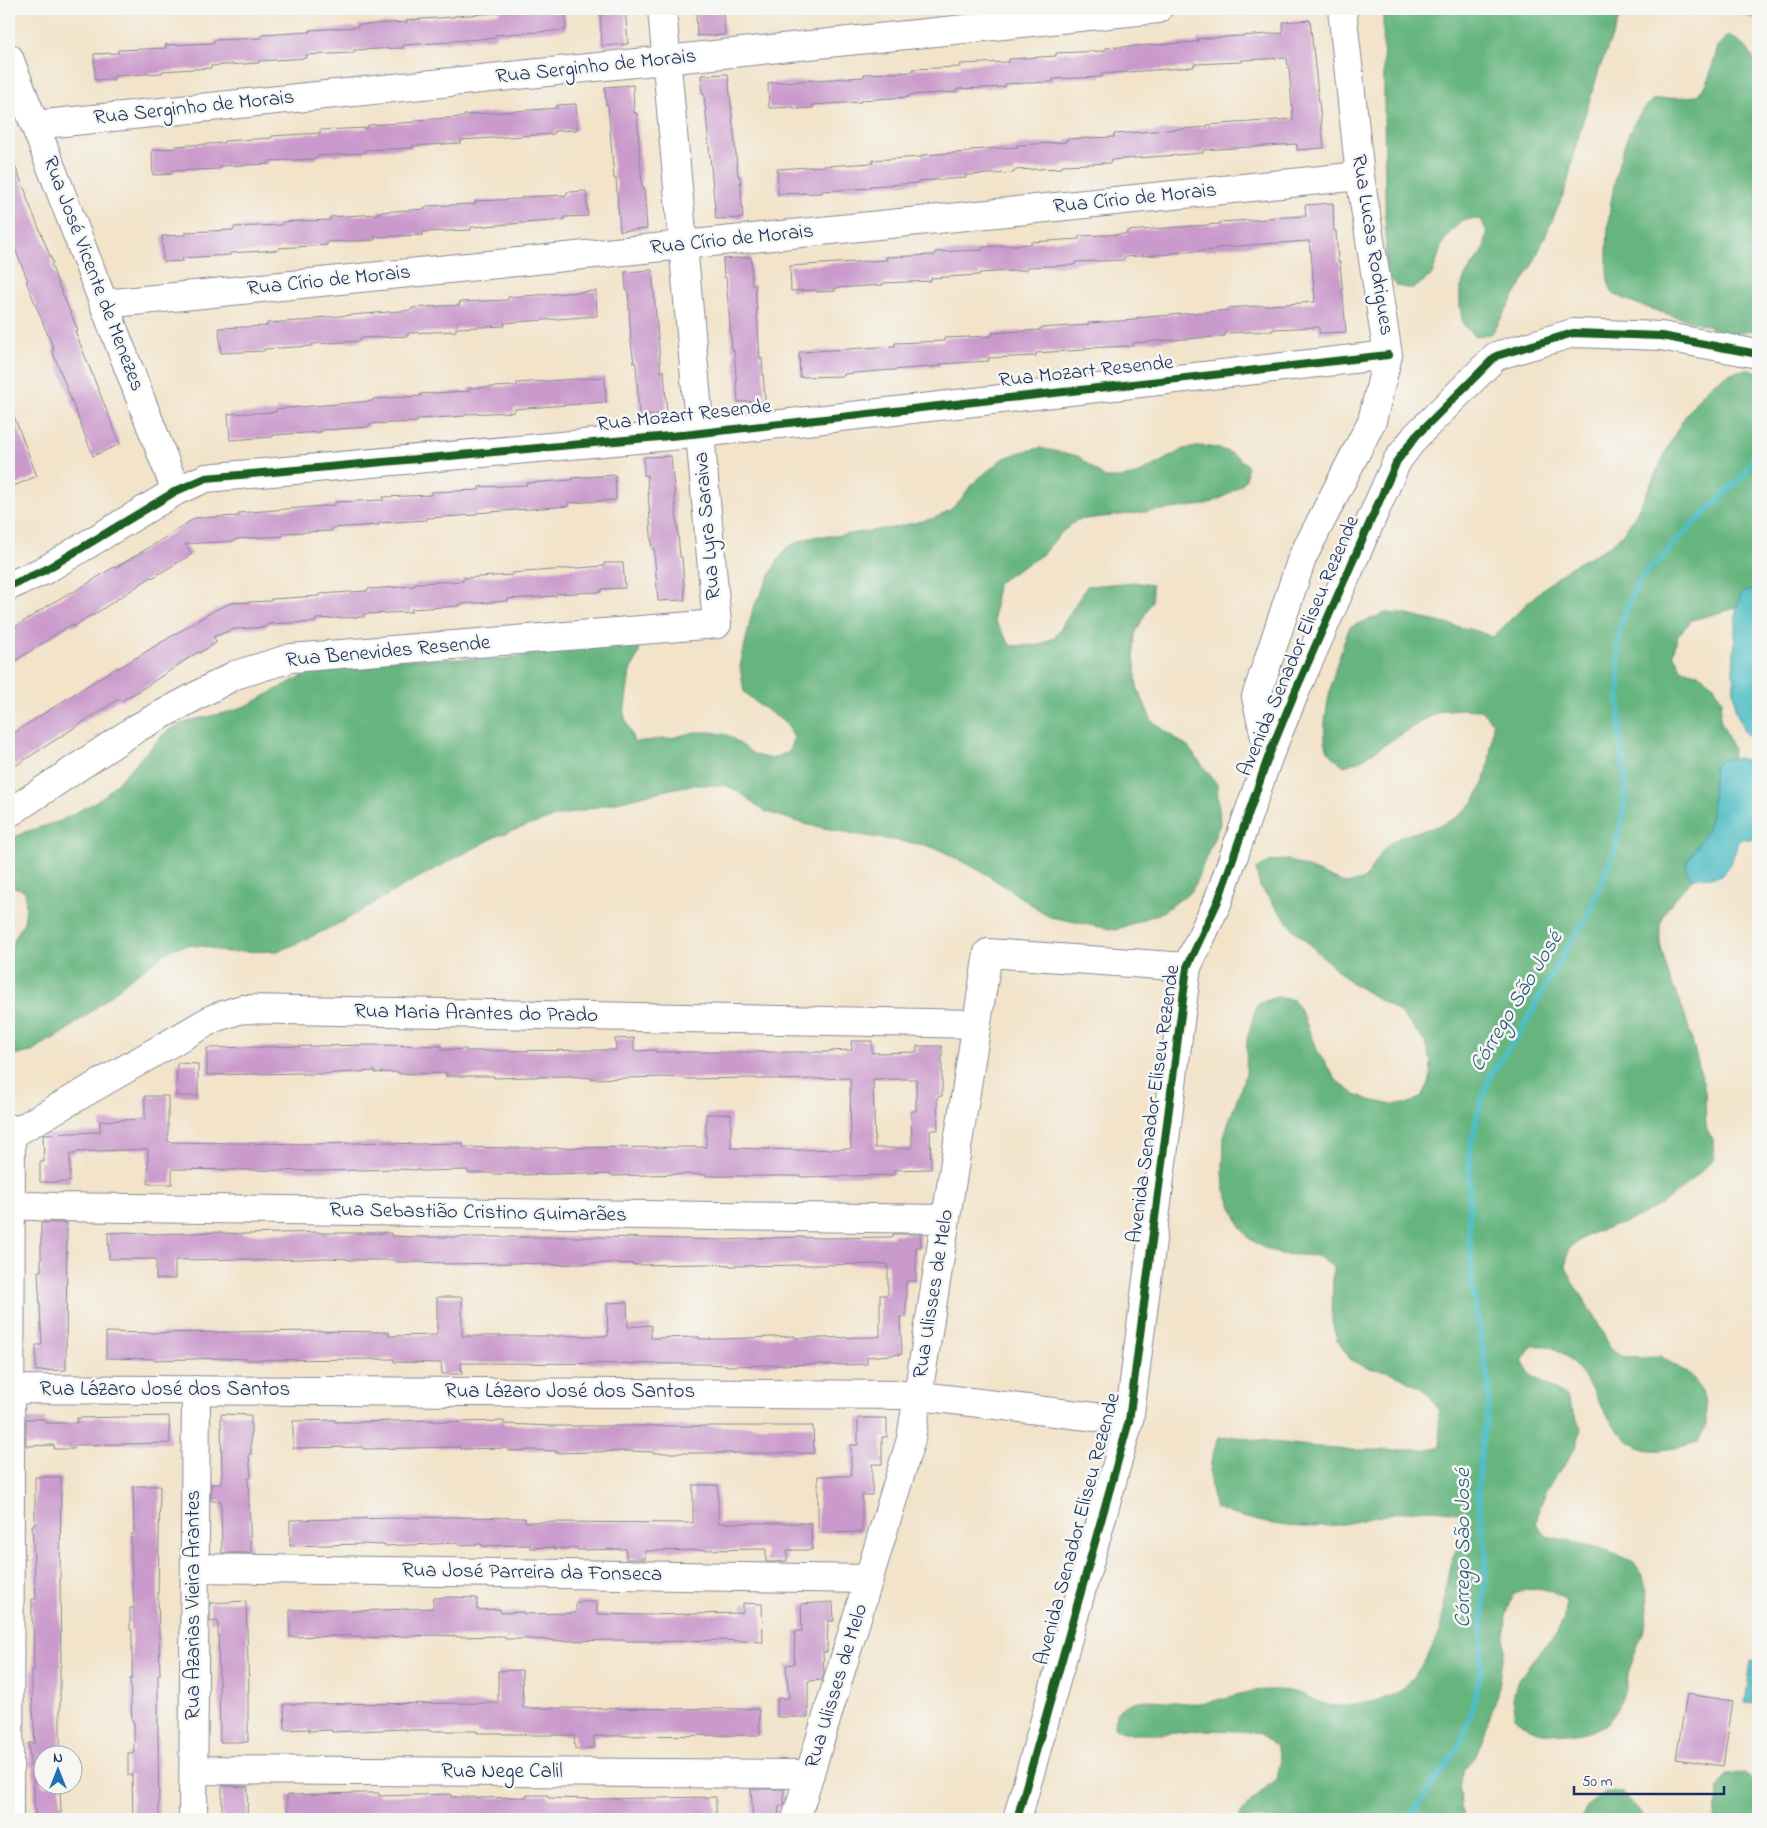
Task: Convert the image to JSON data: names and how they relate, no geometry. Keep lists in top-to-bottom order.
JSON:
{
  "streets": {
    "street": [
      "Rua Serginho de Morais",
      "Rua Círio de Morais",
      "Rua Lucas Rodrigues",
      "Rua José Vicente de Menezes",
      "Rua Mozart Resende",
      "Rua Lyra Saraiva",
      "Avenida Senador Eliseu Rezende",
      "Rua Benevides Resende",
      "Rua Maria Arantes do Prado",
      "Rua Sebastião Cristino Guimarães",
      "Rua Ulisses de Melo",
      "Rua Lázaro José dos Santos",
      "Rua José Parreira da Fonseca",
      "Rua Azarias Vieira Arantes",
      "Rua Nege Calil"
    ]
  },
  "crossings": [
    ["Rua Serginho de Morais", "Rua José Vicente de Menezes"],
    ["Rua Serginho de Morais", "Rua Lyra Saraiva"],
    ["Rua Círio de Morais", "Rua Lucas Rodrigues"],
    ["Rua Círio de Morais", "Rua José Vicente de Menezes"],
    ["Rua Círio de Morais", "Rua Lyra Saraiva"],
    ["Rua Lucas Rodrigues", "Rua Mozart Resende"],
    ["Rua Lucas Rodrigues", "Avenida Senador Eliseu Rezende"],
    ["Rua José Vicente de Menezes", "Rua Mozart Resende"],
    ["Rua Mozart Resende", "Rua Lyra Saraiva"],
    ["Rua Lyra Saraiva", "Rua Benevides Resende"],
    ["Avenida Senador Eliseu Rezende", "Rua Ulisses de Melo"],
    ["Avenida Senador Eliseu Rezende", "Rua Lázaro José dos Santos"],
    ["Rua Maria Arantes do Prado", "Rua Ulisses de Melo"],
    ["Rua Sebastião Cristino Guimarães", "Rua Ulisses de Melo"],
    ["Rua Ulisses de Melo", "Rua Lázaro José dos Santos"],
    ["Rua Ulisses de Melo", "Rua José Parreira da Fonseca"],
    ["Rua Ulisses de Melo", "Rua Nege Calil"],
    ["Rua Lázaro José dos Santos", "Rua Azarias Vieira Arantes"],
    ["Rua José Parreira da Fonseca", "Rua Azarias Vieira Arantes"],
    ["Rua Azarias Vieira Arantes", "Rua Nege Calil"]
  ],
  "water": ["Córrego São José"],
  "scale_bar": "50 m",
  "north": "top"
}
